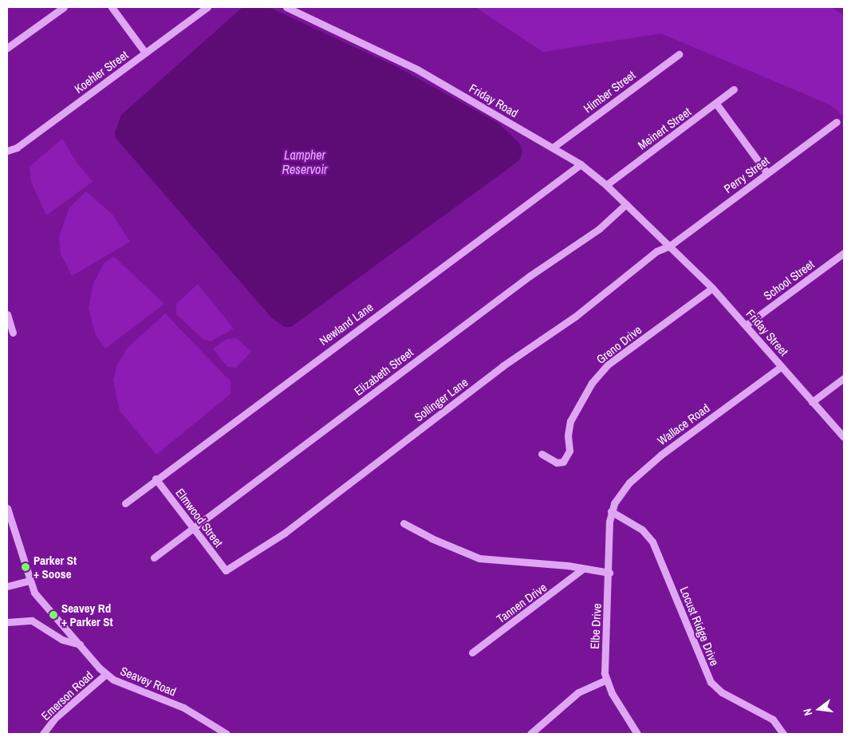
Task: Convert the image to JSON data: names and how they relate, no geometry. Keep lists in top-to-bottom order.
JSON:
{
  "streets": {
    "street": [
      "Koehler Street",
      "Himber Street",
      "Friday Road",
      "Meinert Street",
      "Perry Street",
      "School Street",
      "Newland Lane",
      "Friday Street",
      "Greno Drive",
      "Elizabeth Street",
      "Sollinger Lane",
      "Wallace Road",
      "Elmwood Street",
      "Tannen Drive",
      "Elbe Drive",
      "Locust Ridge Drive",
      "Seavey Road",
      "Emerson Road"
    ]
  },
  "crossings": [
    ["Himber Street", "Friday Road"],
    ["Friday Road", "Meinert Street"],
    ["Friday Road", "Perry Street"],
    ["Friday Road", "Newland Lane"],
    ["Friday Road", "Friday Street"],
    ["Friday Road", "Elizabeth Street"],
    ["Friday Road", "Sollinger Lane"],
    ["Perry Street", "Friday Street"],
    ["Perry Street", "Sollinger Lane"],
    ["School Street", "Friday Street"],
    ["Newland Lane", "Elmwood Street"],
    ["Friday Street", "Greno Drive"],
    ["Friday Street", "Sollinger Lane"],
    ["Friday Street", "Wallace Road"],
    ["Elizabeth Street", "Elmwood Street"],
    ["Sollinger Lane", "Elmwood Street"],
    ["Wallace Road", "Elbe Drive"],
    ["Wallace Road", "Locust Ridge Drive"],
    ["Elbe Drive", "Locust Ridge Drive"],
    ["Seavey Road", "Emerson Road"]
  ],
  "water": ["Lampher Reservoir"],
  "places": ["Parker St + Soose", "Seavey Rd + Parker St"],
  "north": "left"
}
